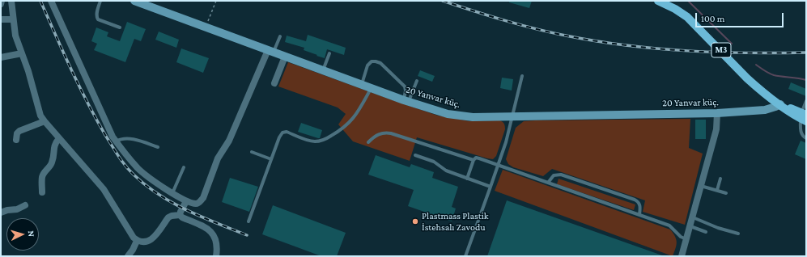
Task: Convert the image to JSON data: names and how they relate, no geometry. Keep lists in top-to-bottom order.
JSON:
{
  "streets": {
    "main road": ["M3"],
    "street": ["20 Yanvar küç."]
  },
  "crossings": [
    ["M3", "20 Yanvar küç."]
  ],
  "places": ["Plastmass Plastik İstehsalı Zavodu"],
  "scale_bar": "100 m",
  "north": "right"
}
